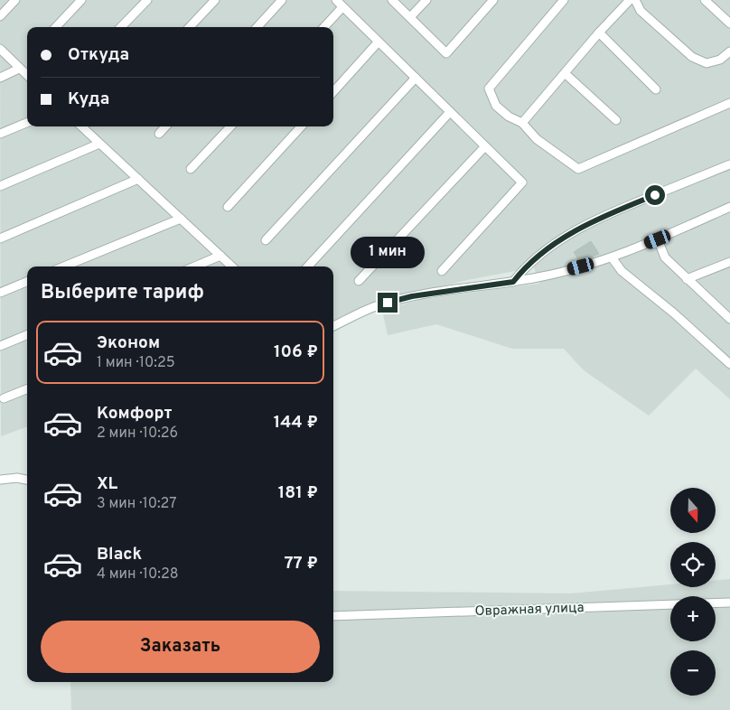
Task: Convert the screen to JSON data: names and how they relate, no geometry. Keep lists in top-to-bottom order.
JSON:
{
  "streets": {
    "lane": ["Овражная улица"]
  },
  "north": "bottom",
  "page": {
    "banner": ["Откуда", "Куда"],
    "bubble": "1 мин",
    "heading": "Выберите тариф",
    "list": [
      {
        "name": "Эконом",
        "note": "1 мин · 10:25",
        "value": "106 ₽"
      },
      {
        "name": "Комфорт",
        "note": "2 мин · 10:26",
        "value": "144 ₽"
      },
      {
        "name": "XL",
        "note": "3 мин · 10:27",
        "value": "181 ₽"
      },
      {
        "name": "Black",
        "note": "4 мин · 10:28",
        "value": "77 ₽"
      }
    ],
    "map_buttons": ["+", "−"],
    "buttons": "Заказать"
  }
}
